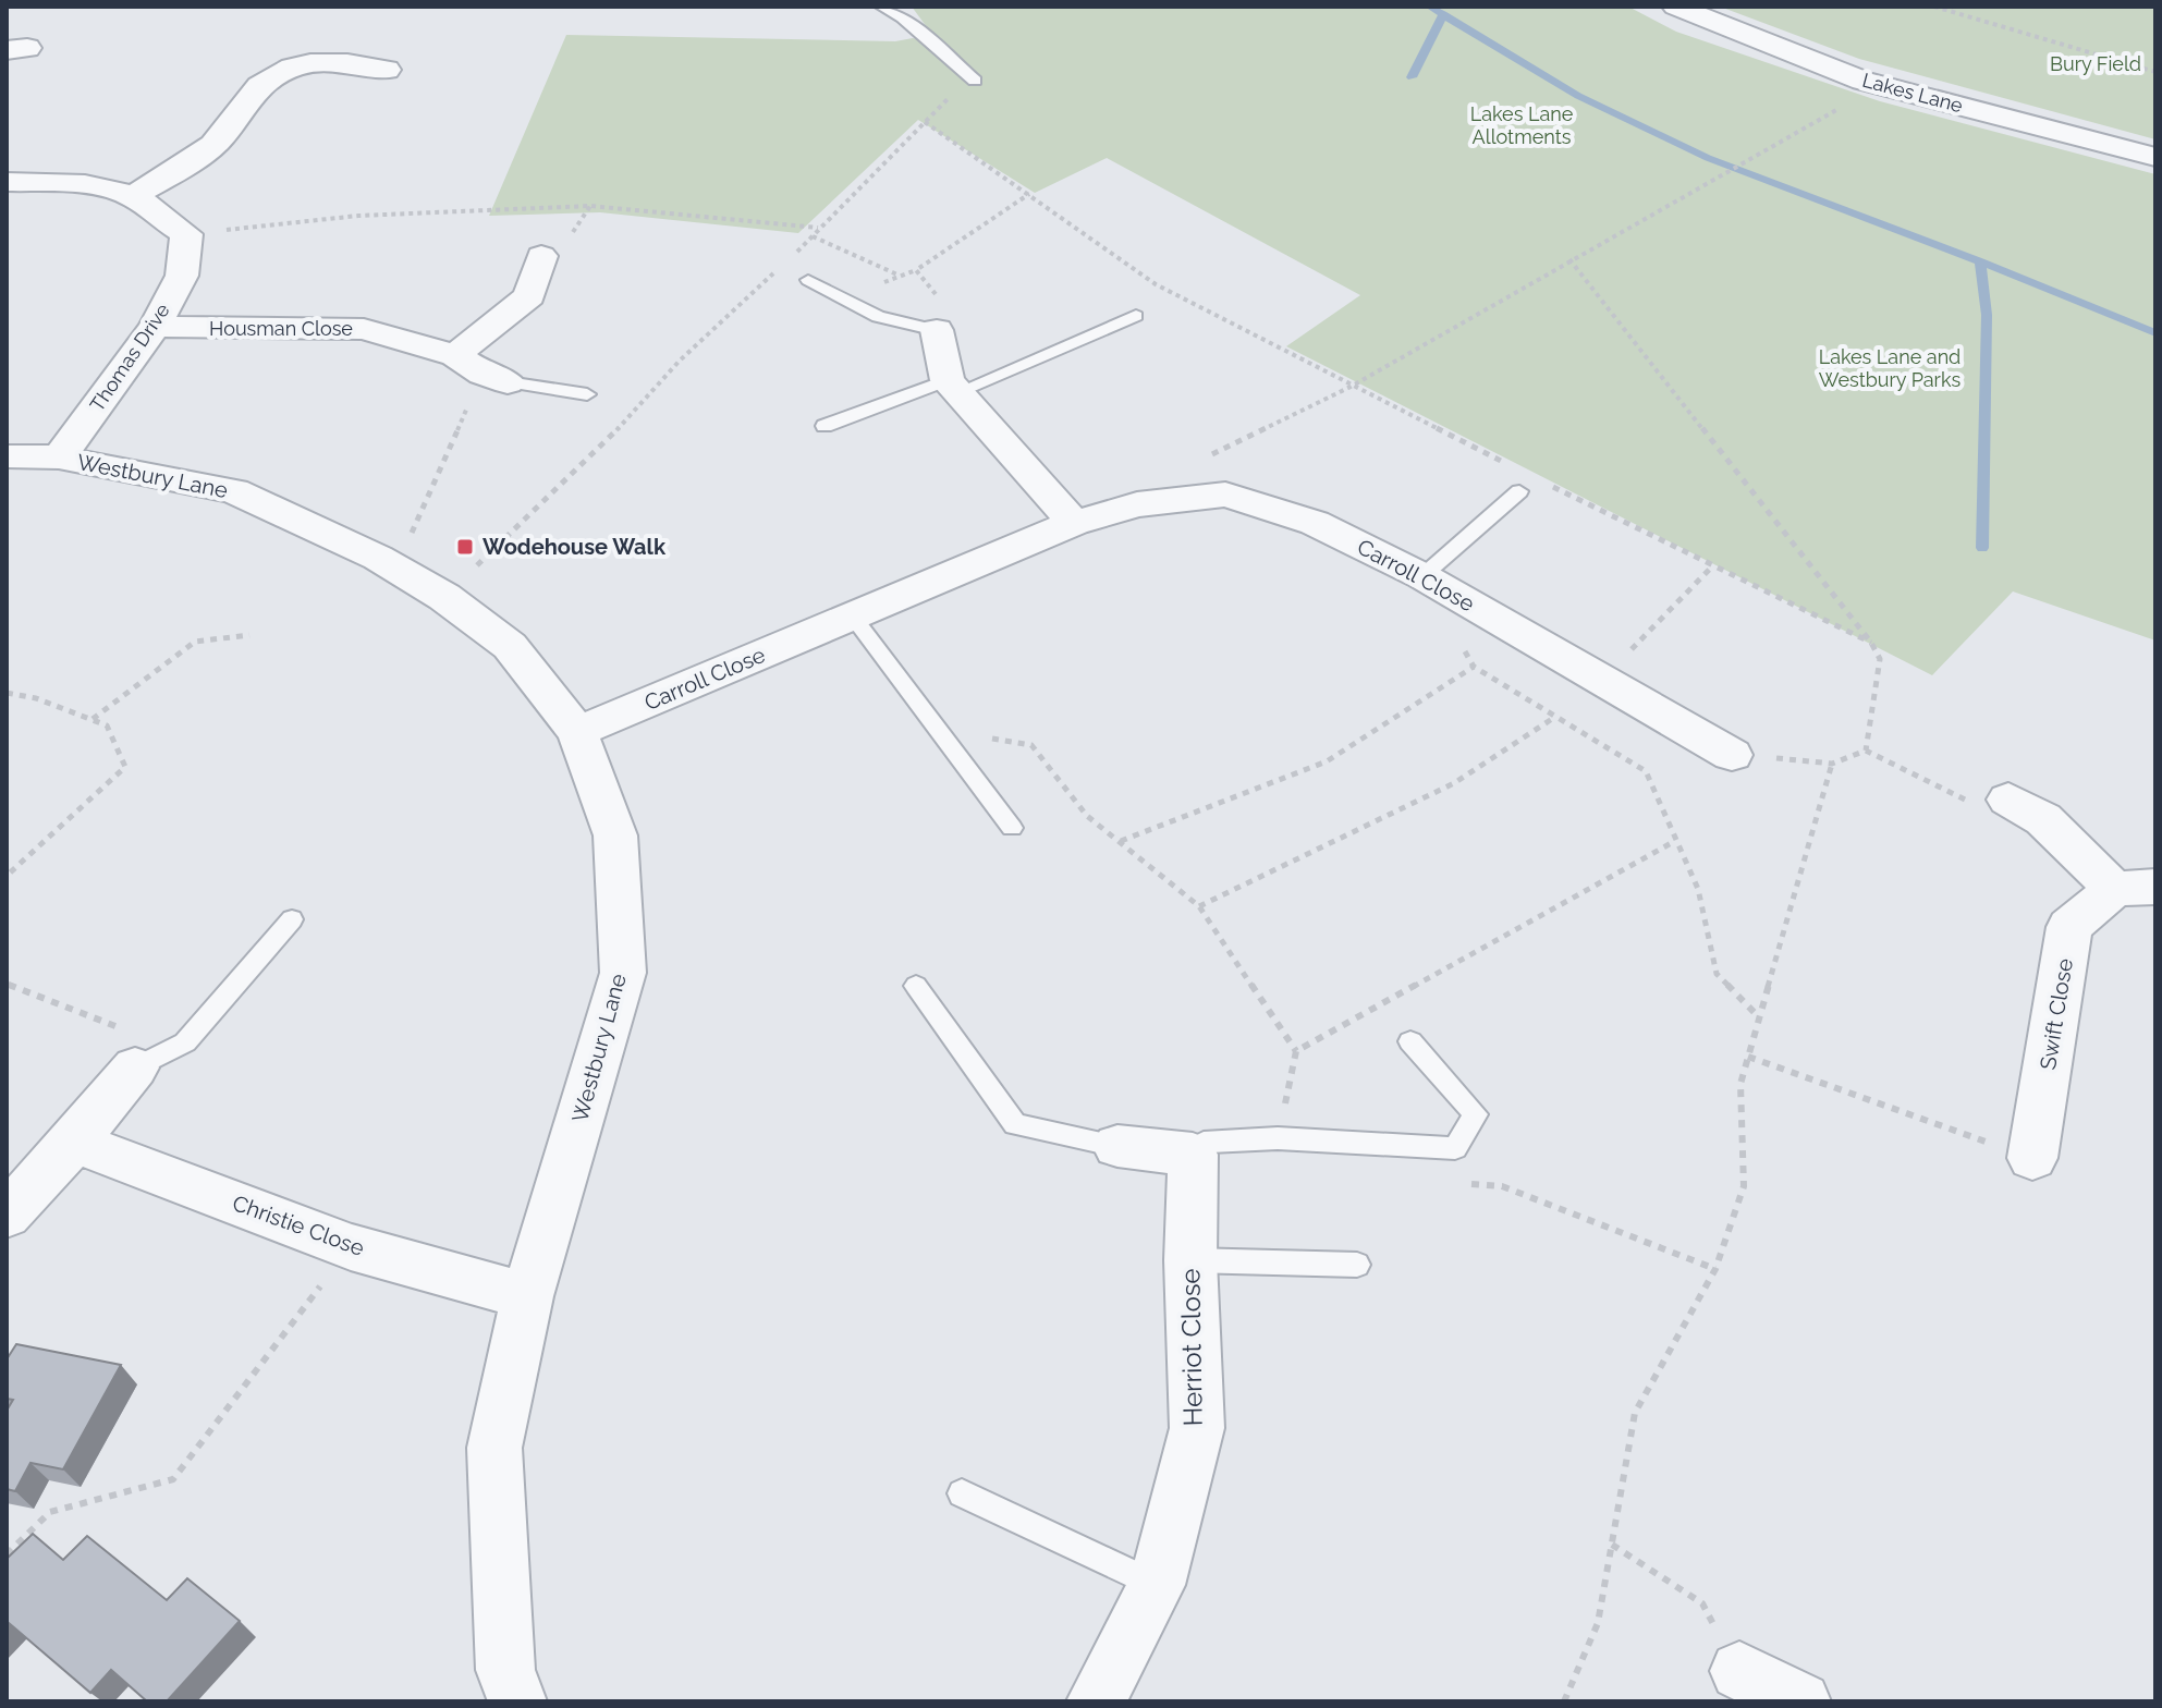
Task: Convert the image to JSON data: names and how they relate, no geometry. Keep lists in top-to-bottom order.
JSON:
{
  "streets": {
    "street": [
      "Lakes Lane",
      "Housman Close",
      "Thomas Drive",
      "Westbury Lane",
      "Carroll Close",
      "Swift Close",
      "Christie Close",
      "Herriot Close"
    ]
  },
  "crossings": [
    ["Housman Close", "Thomas Drive"],
    ["Thomas Drive", "Westbury Lane"],
    ["Westbury Lane", "Carroll Close"],
    ["Westbury Lane", "Christie Close"]
  ],
  "parks": ["Bury Field", "Lakes Lane Allotments", "Lakes Lane and Westbury Parks"],
  "places": {
    "transit": ["Wodehouse Walk"]
  }
}
